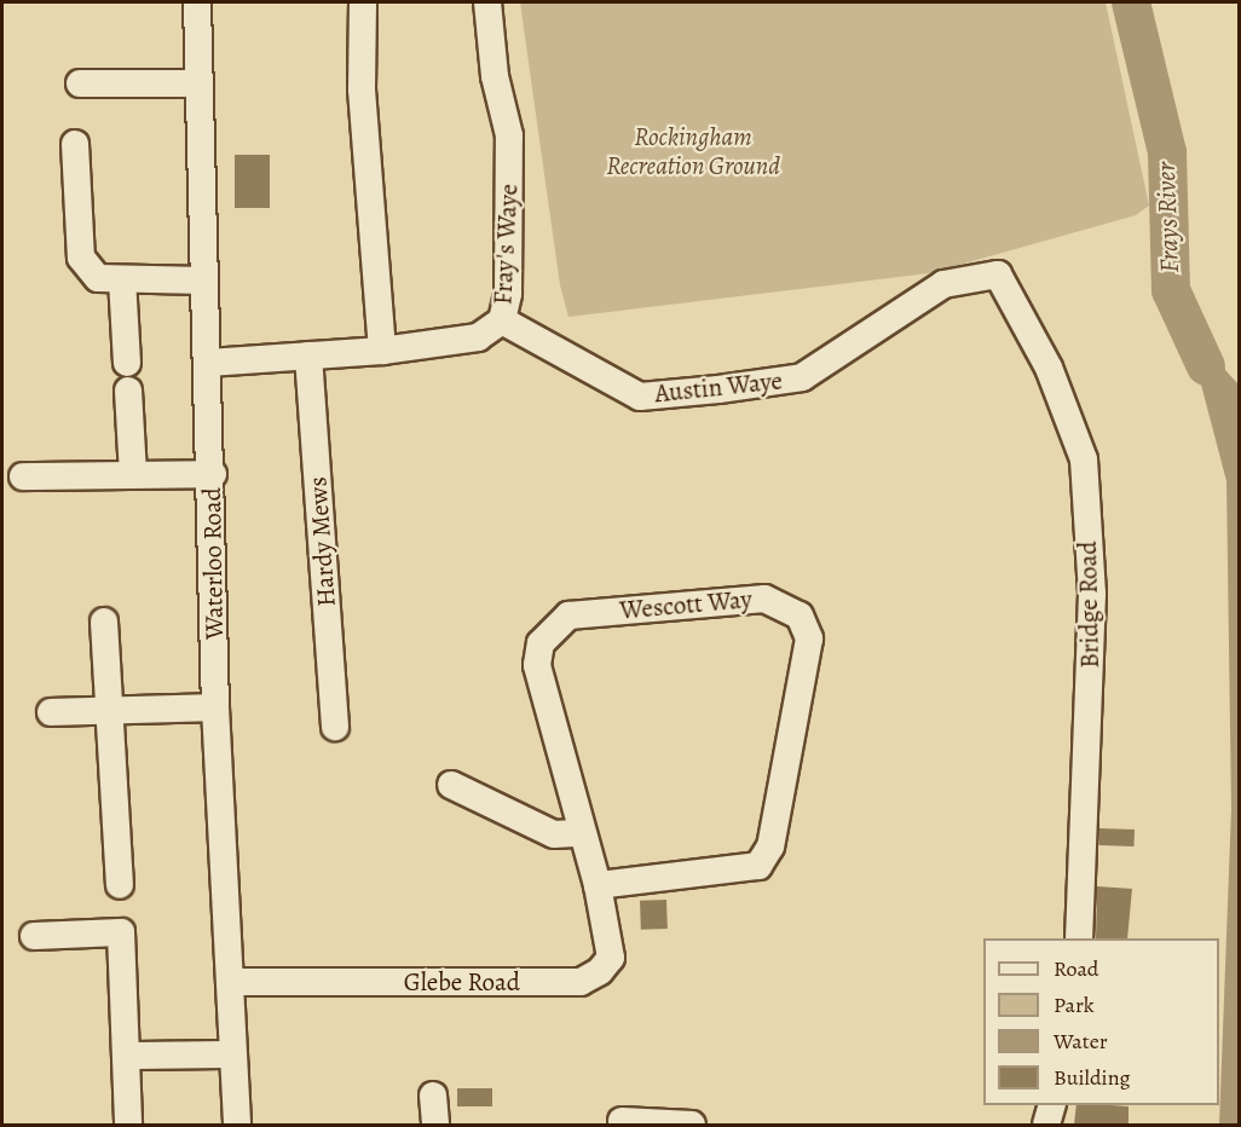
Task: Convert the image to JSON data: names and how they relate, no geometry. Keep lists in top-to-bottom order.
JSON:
{
  "streets": {
    "street": [
      "Fray's Waye",
      "Austin Waye",
      "Hardy Mews",
      "Waterloo Road",
      "Wescott Way",
      "Bridge Road",
      "Glebe Road"
    ]
  },
  "crossings": [
    ["Fray's Waye", "Austin Waye"],
    ["Fray's Waye", "Hardy Mews"],
    ["Fray's Waye", "Waterloo Road"],
    ["Austin Waye", "Bridge Road"],
    ["Waterloo Road", "Glebe Road"],
    ["Wescott Way", "Glebe Road"]
  ],
  "water": ["Frays River"],
  "parks": ["Rockingham Recreation Ground"],
  "legend": [
    "Road",
    "Park",
    "Water",
    "Building"
  ]
}
